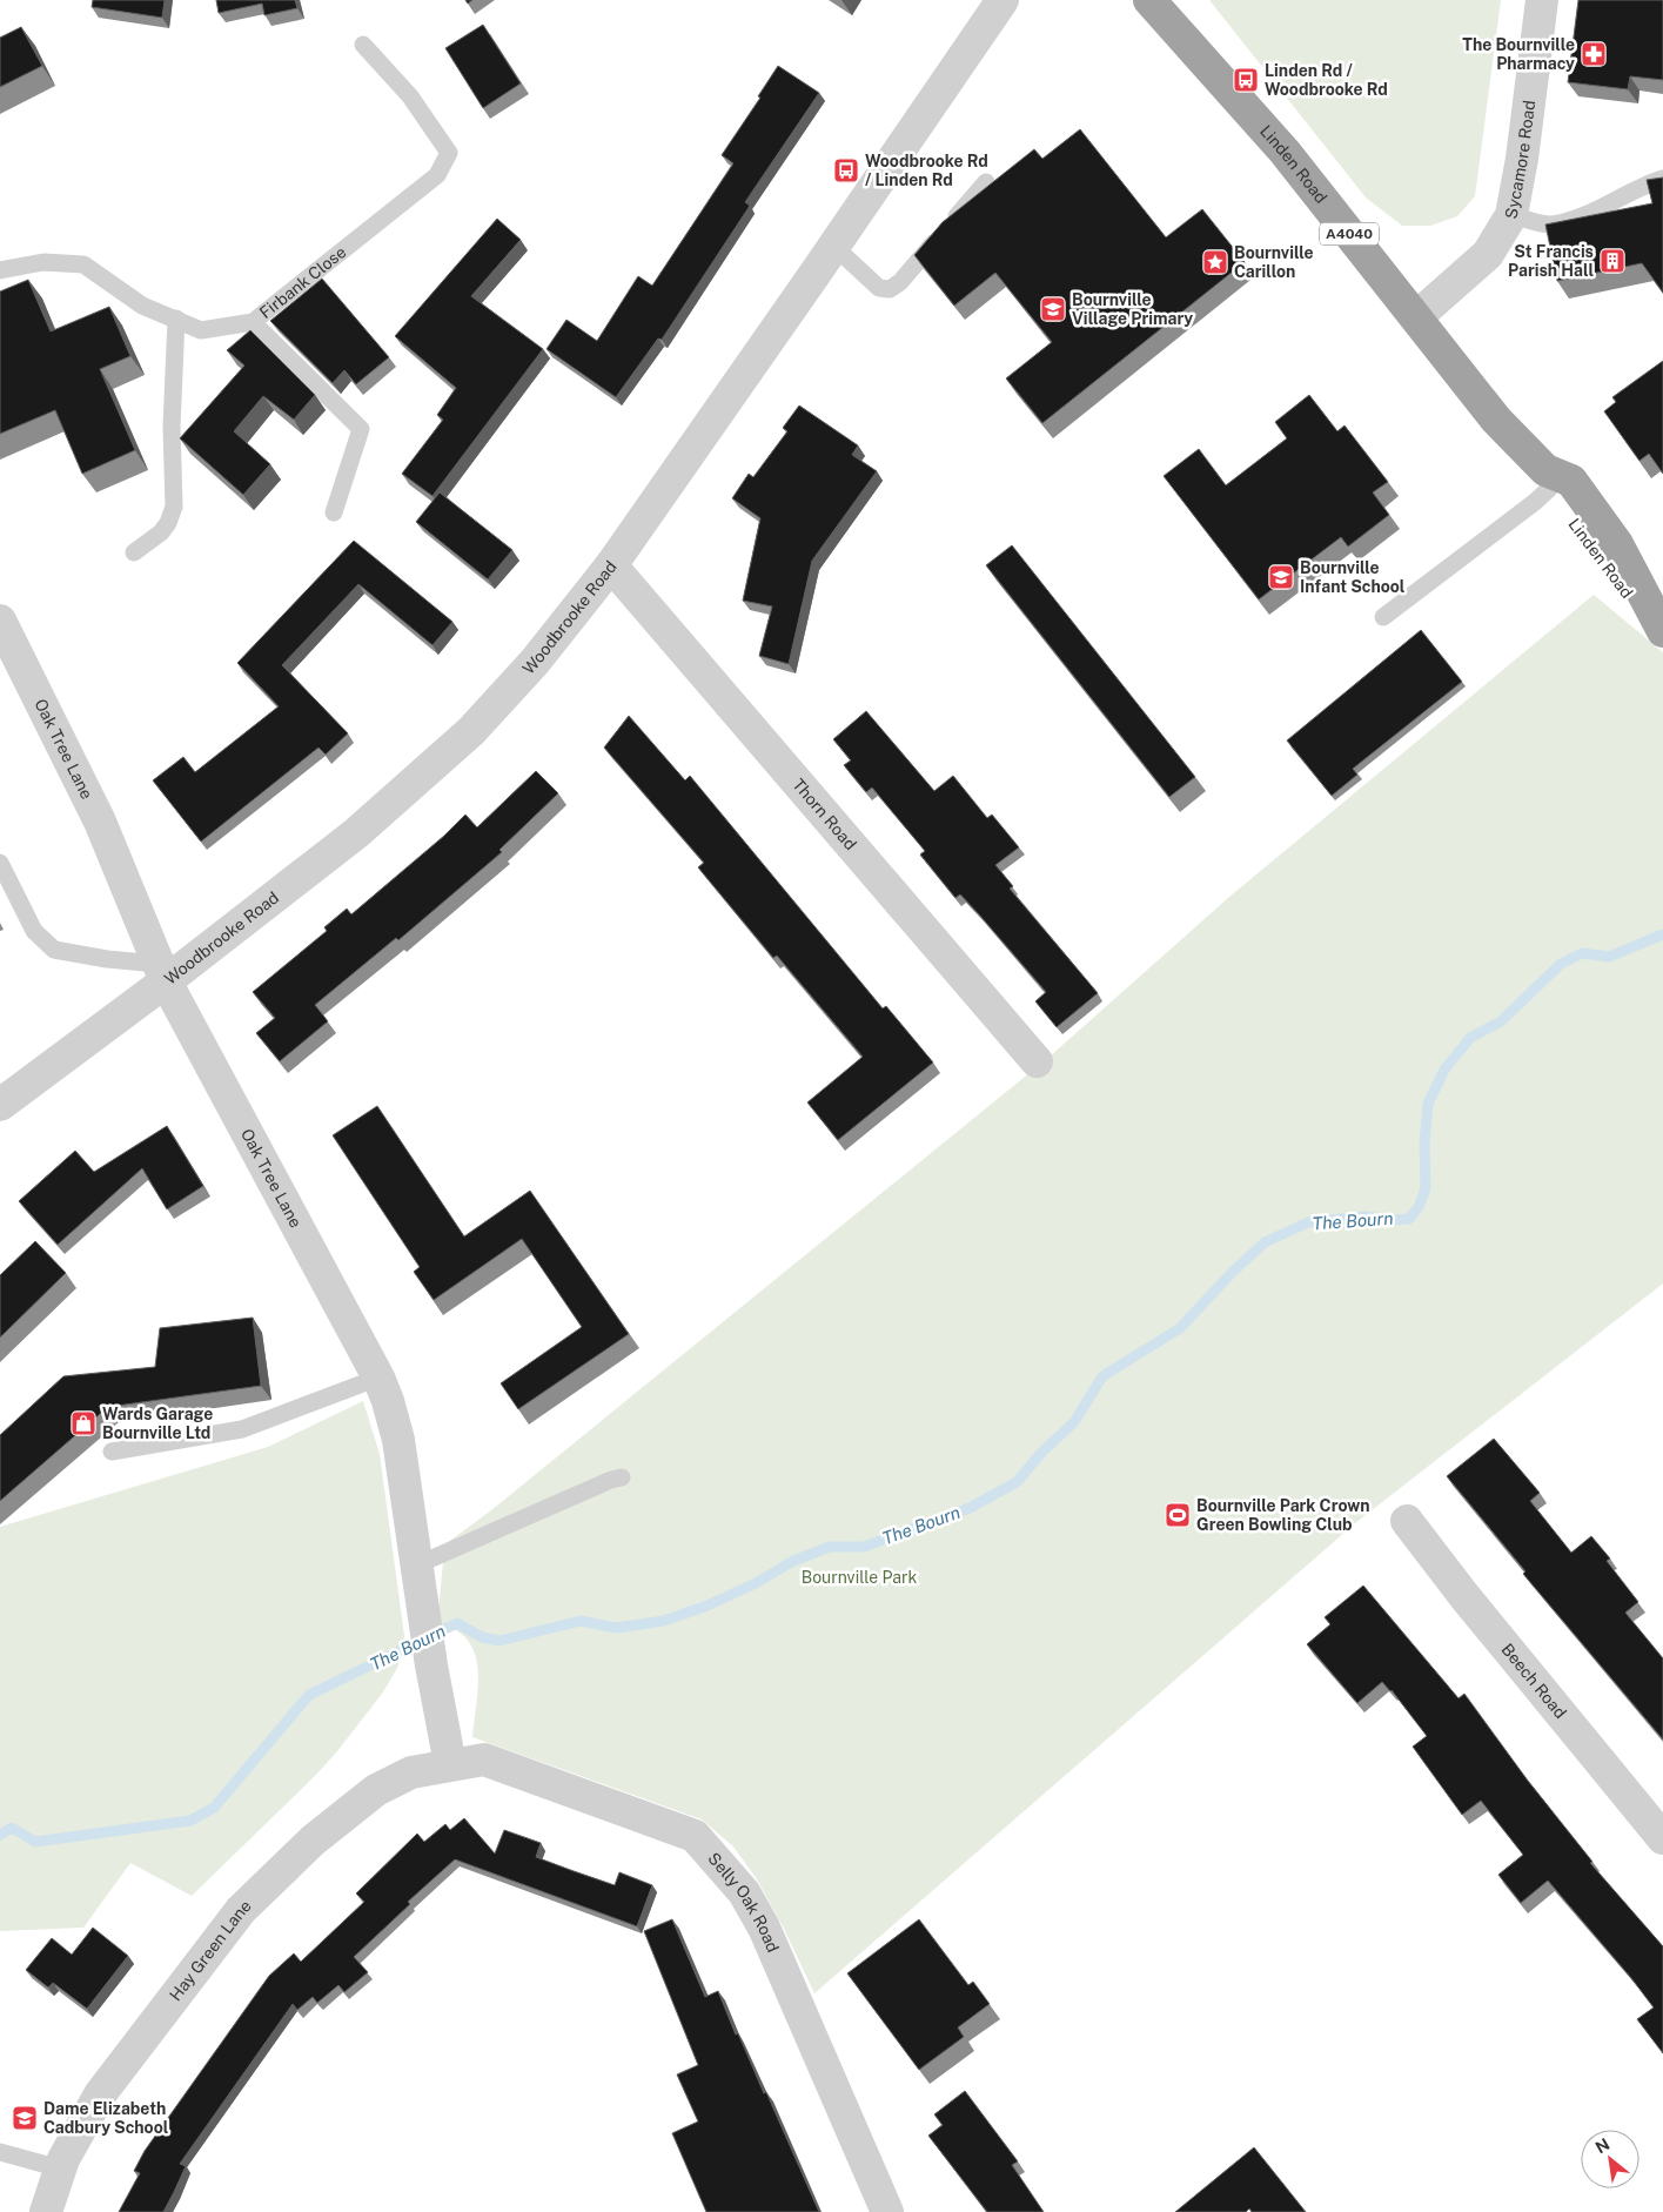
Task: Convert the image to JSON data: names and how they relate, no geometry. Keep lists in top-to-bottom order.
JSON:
{
  "streets": {
    "highway": ["Linden Road", "A4040"],
    "street": [
      "Sycamore Road",
      "Woodbrooke Road",
      "Oak Tree Lane",
      "Thorn Road",
      "Beech Road",
      "Selly Oak Road",
      "Hay Green Lane"
    ],
    "lane": ["Firbank Close"]
  },
  "crossings": [
    ["Sycamore Road", "Linden Road"],
    ["Woodbrooke Road", "Oak Tree Lane"],
    ["Woodbrooke Road", "Thorn Road"],
    ["Oak Tree Lane", "Selly Oak Road"],
    ["Oak Tree Lane", "Hay Green Lane"],
    ["Selly Oak Road", "Hay Green Lane"]
  ],
  "water": ["The Bourn"],
  "parks": ["Bournville Park"],
  "places": {
    "pharmacy": ["The Bournville Pharmacy"],
    "bus stop": ["Linden Rd / Woodbrooke Rd", "Woodbrooke Rd / Linden Rd"],
    "building": ["St Francis Parish Hall"],
    "place": ["Bournville Carillon"],
    "school or university": ["Bournville Village Primary", "Bournville Infant School", "Dame Elizabeth Cadbury School"],
    "shop": ["Wards Garage Bournville Ltd"],
    "sports": ["Bournville Park Crown Green Bowling Club"]
  },
  "north": "top left"
}
